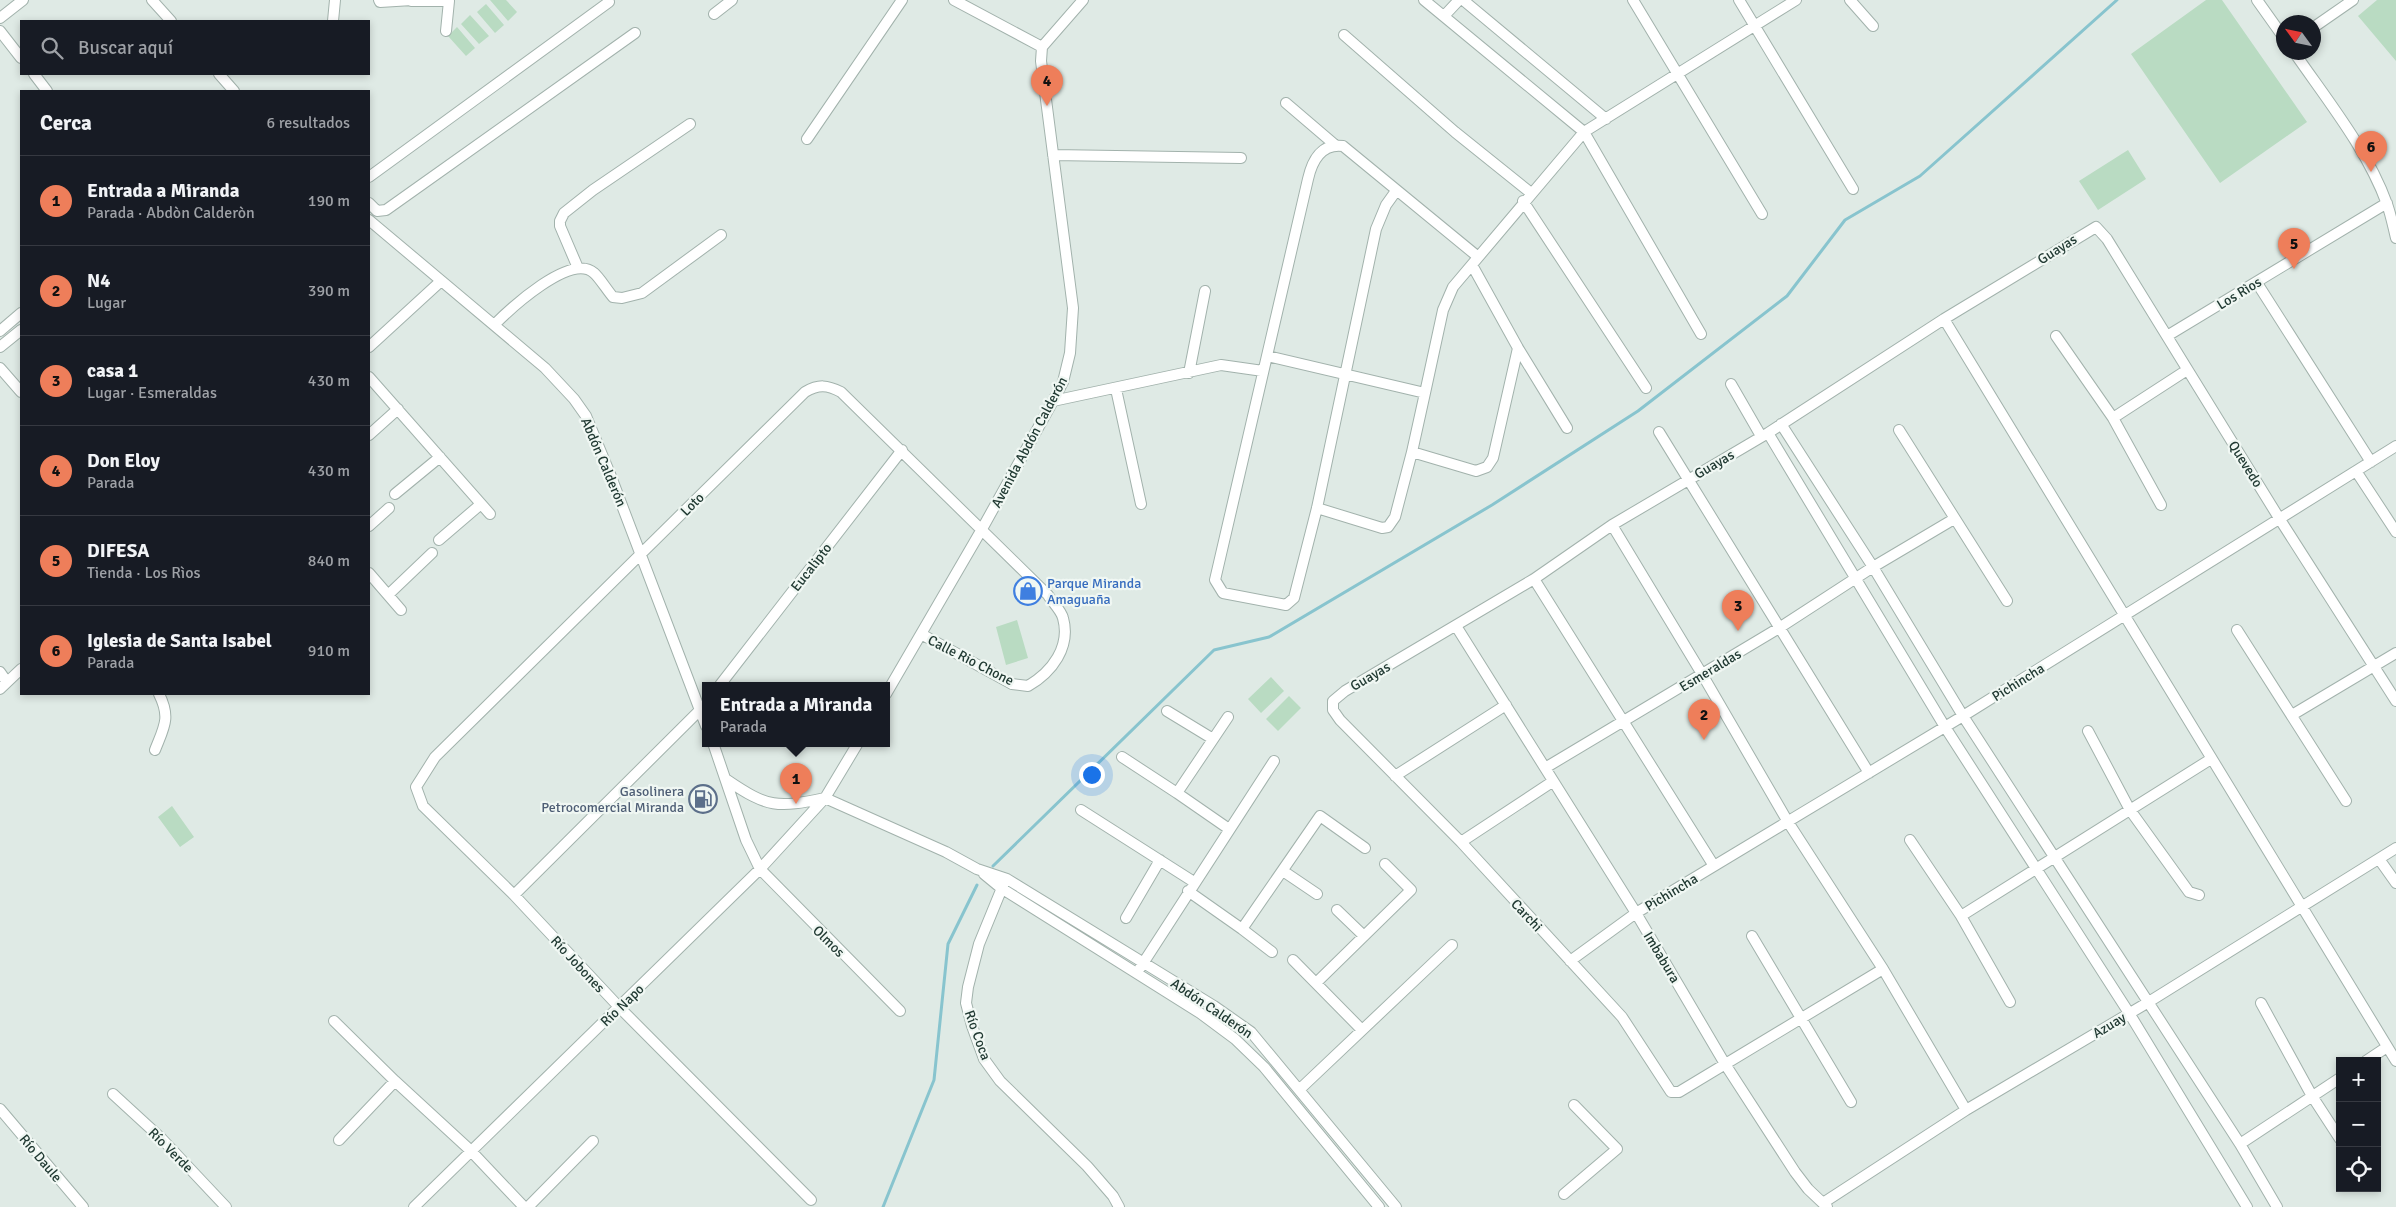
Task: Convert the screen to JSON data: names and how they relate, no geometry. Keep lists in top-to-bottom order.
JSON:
{
  "streets": {
    "street": [
      "Guayas",
      "Los Rìos",
      "Avenida Abdón Calderón",
      "Abdón Calderón",
      "Quevedo",
      "Loto",
      "Eucalipto",
      "Calle Rio Chone",
      "Esmeraldas",
      "Pichincha",
      "Carchi",
      "Olmos",
      "Imbabura",
      "Río Jobones",
      "Río Napo",
      "Azuay",
      "Río Coca",
      "Río Verde",
      "Río Daule"
    ]
  },
  "crossings": [
    ["Guayas", "Quevedo"],
    ["Guayas", "Carchi"],
    ["Guayas", "Imbabura"],
    ["Los Rìos", "Quevedo"],
    ["Avenida Abdón Calderón", "Loto"],
    ["Avenida Abdón Calderón", "Calle Rio Chone"],
    ["Abdón Calderón", "Loto"],
    ["Abdón Calderón", "Río Napo"],
    ["Abdón Calderón", "Río Coca"],
    ["Quevedo", "Pichincha"],
    ["Loto", "Eucalipto"],
    ["Loto", "Calle Rio Chone"],
    ["Loto", "Río Jobones"],
    ["Esmeraldas", "Imbabura"],
    ["Pichincha", "Carchi"],
    ["Pichincha", "Imbabura"],
    ["Carchi", "Imbabura"],
    ["Olmos", "Río Napo"],
    ["Imbabura", "Azuay"],
    ["Río Jobones", "Río Napo"]
  ],
  "places": {
    "shop": ["Parque Miranda Amaguaña"],
    "fuel station": ["Gasolinera Petrocomercial Miranda"]
  },
  "north": "top left",
  "page": {
    "search": "Buscar aquí",
    "pins": [
      "4",
      "6",
      "5",
      "3",
      "2",
      "1"
    ],
    "heading": ["Cerca", "6 resultados"],
    "list": [
      {
        "mark": "1",
        "name": "Entrada a Miranda",
        "note": "Parada · Abdòn Calderòn",
        "value": "190 m"
      },
      {
        "mark": "2",
        "name": "N4",
        "note": "Lugar",
        "value": "390 m"
      },
      {
        "mark": "3",
        "name": "casa 1",
        "note": "Lugar · Esmeraldas",
        "value": "430 m"
      },
      {
        "mark": "4",
        "name": "Don Eloy",
        "note": "Parada",
        "value": "430 m"
      },
      {
        "mark": "5",
        "name": "DIFESA",
        "note": "Tienda · Los Rìos",
        "value": "840 m"
      },
      {
        "mark": "6",
        "name": "Iglesia de Santa Isabel",
        "note": "Parada",
        "value": "910 m"
      }
    ],
    "popup": ["Entrada a Miranda", "Parada"],
    "map_buttons": ["+", "−"]
  }
}
